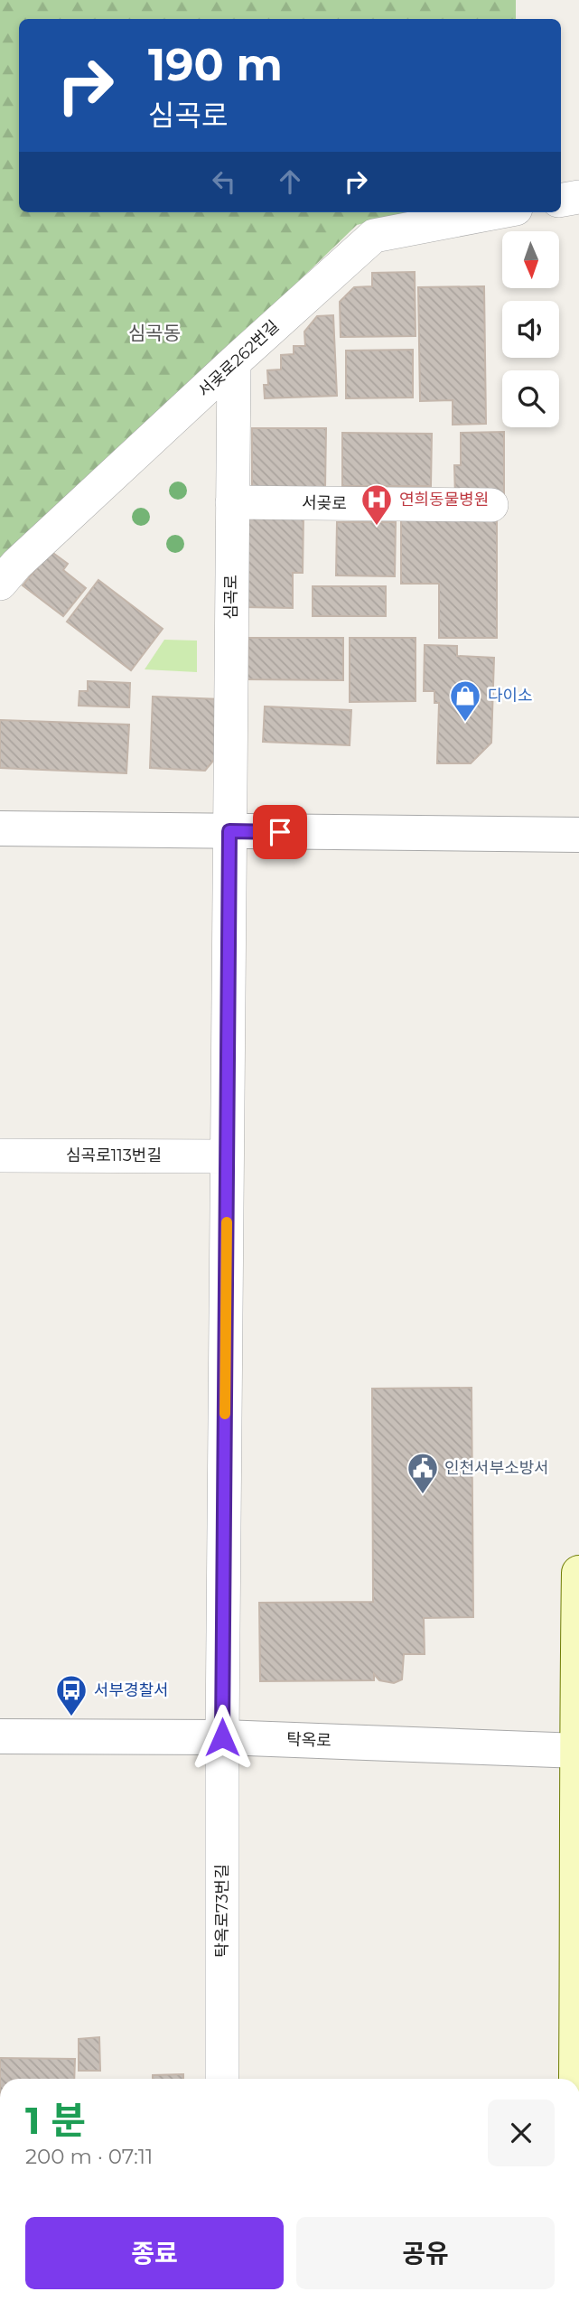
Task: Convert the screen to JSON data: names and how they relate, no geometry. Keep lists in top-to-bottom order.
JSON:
{
  "streets": {
    "street": [
      "서곶로262번길",
      "서곶로",
      "심곡로",
      "심곡로113번길",
      "탁옥로",
      "탁옥로73번길"
    ]
  },
  "crossings": [
    ["서곶로262번길", "심곡로"],
    ["서곶로", "심곡로"],
    ["심곡로", "심곡로113번길"],
    ["심곡로", "탁옥로73번길"],
    ["심곡로113번길", "탁옥로73번길"],
    ["탁옥로", "탁옥로73번길"]
  ],
  "districts": ["심곡동"],
  "places": {
    "hospital": ["연희동물병원"],
    "shop": ["다이소"],
    "public building": ["인천서부소방서"],
    "bus stop": ["서부경찰서"]
  },
  "north": "bottom",
  "page": {
    "turn": ["190 m", "심곡로"],
    "heading": ["1 분", "200 m · 07:11"],
    "buttons": ["종료", "공유"]
  }
}
